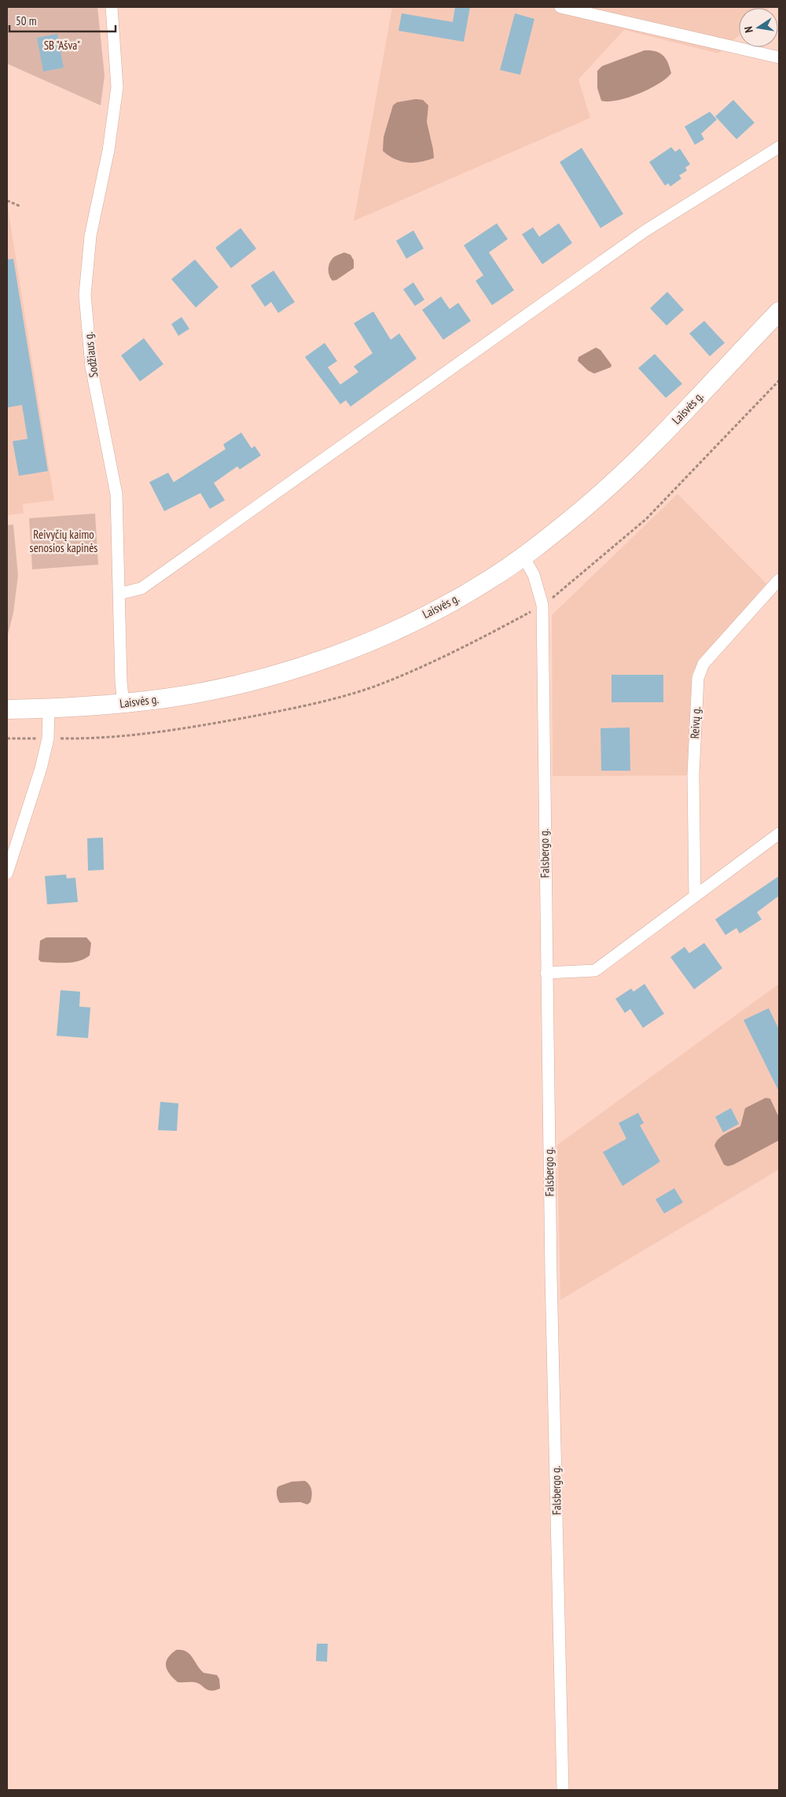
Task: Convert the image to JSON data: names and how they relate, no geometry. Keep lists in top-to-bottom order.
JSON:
{
  "streets": {
    "main road": ["Laisvės g."],
    "street": ["Sodžiaus g.", "Reivų g.", "Falsbergo g."]
  },
  "crossings": [
    ["Sodžiaus g.", "Laisvės g."],
    ["Laisvės g.", "Falsbergo g."]
  ],
  "parks": ["SB \"Ašva\"", "Reivyčių kaimo senosios kapinės"],
  "scale_bar": "50 m",
  "north": "left"
}
